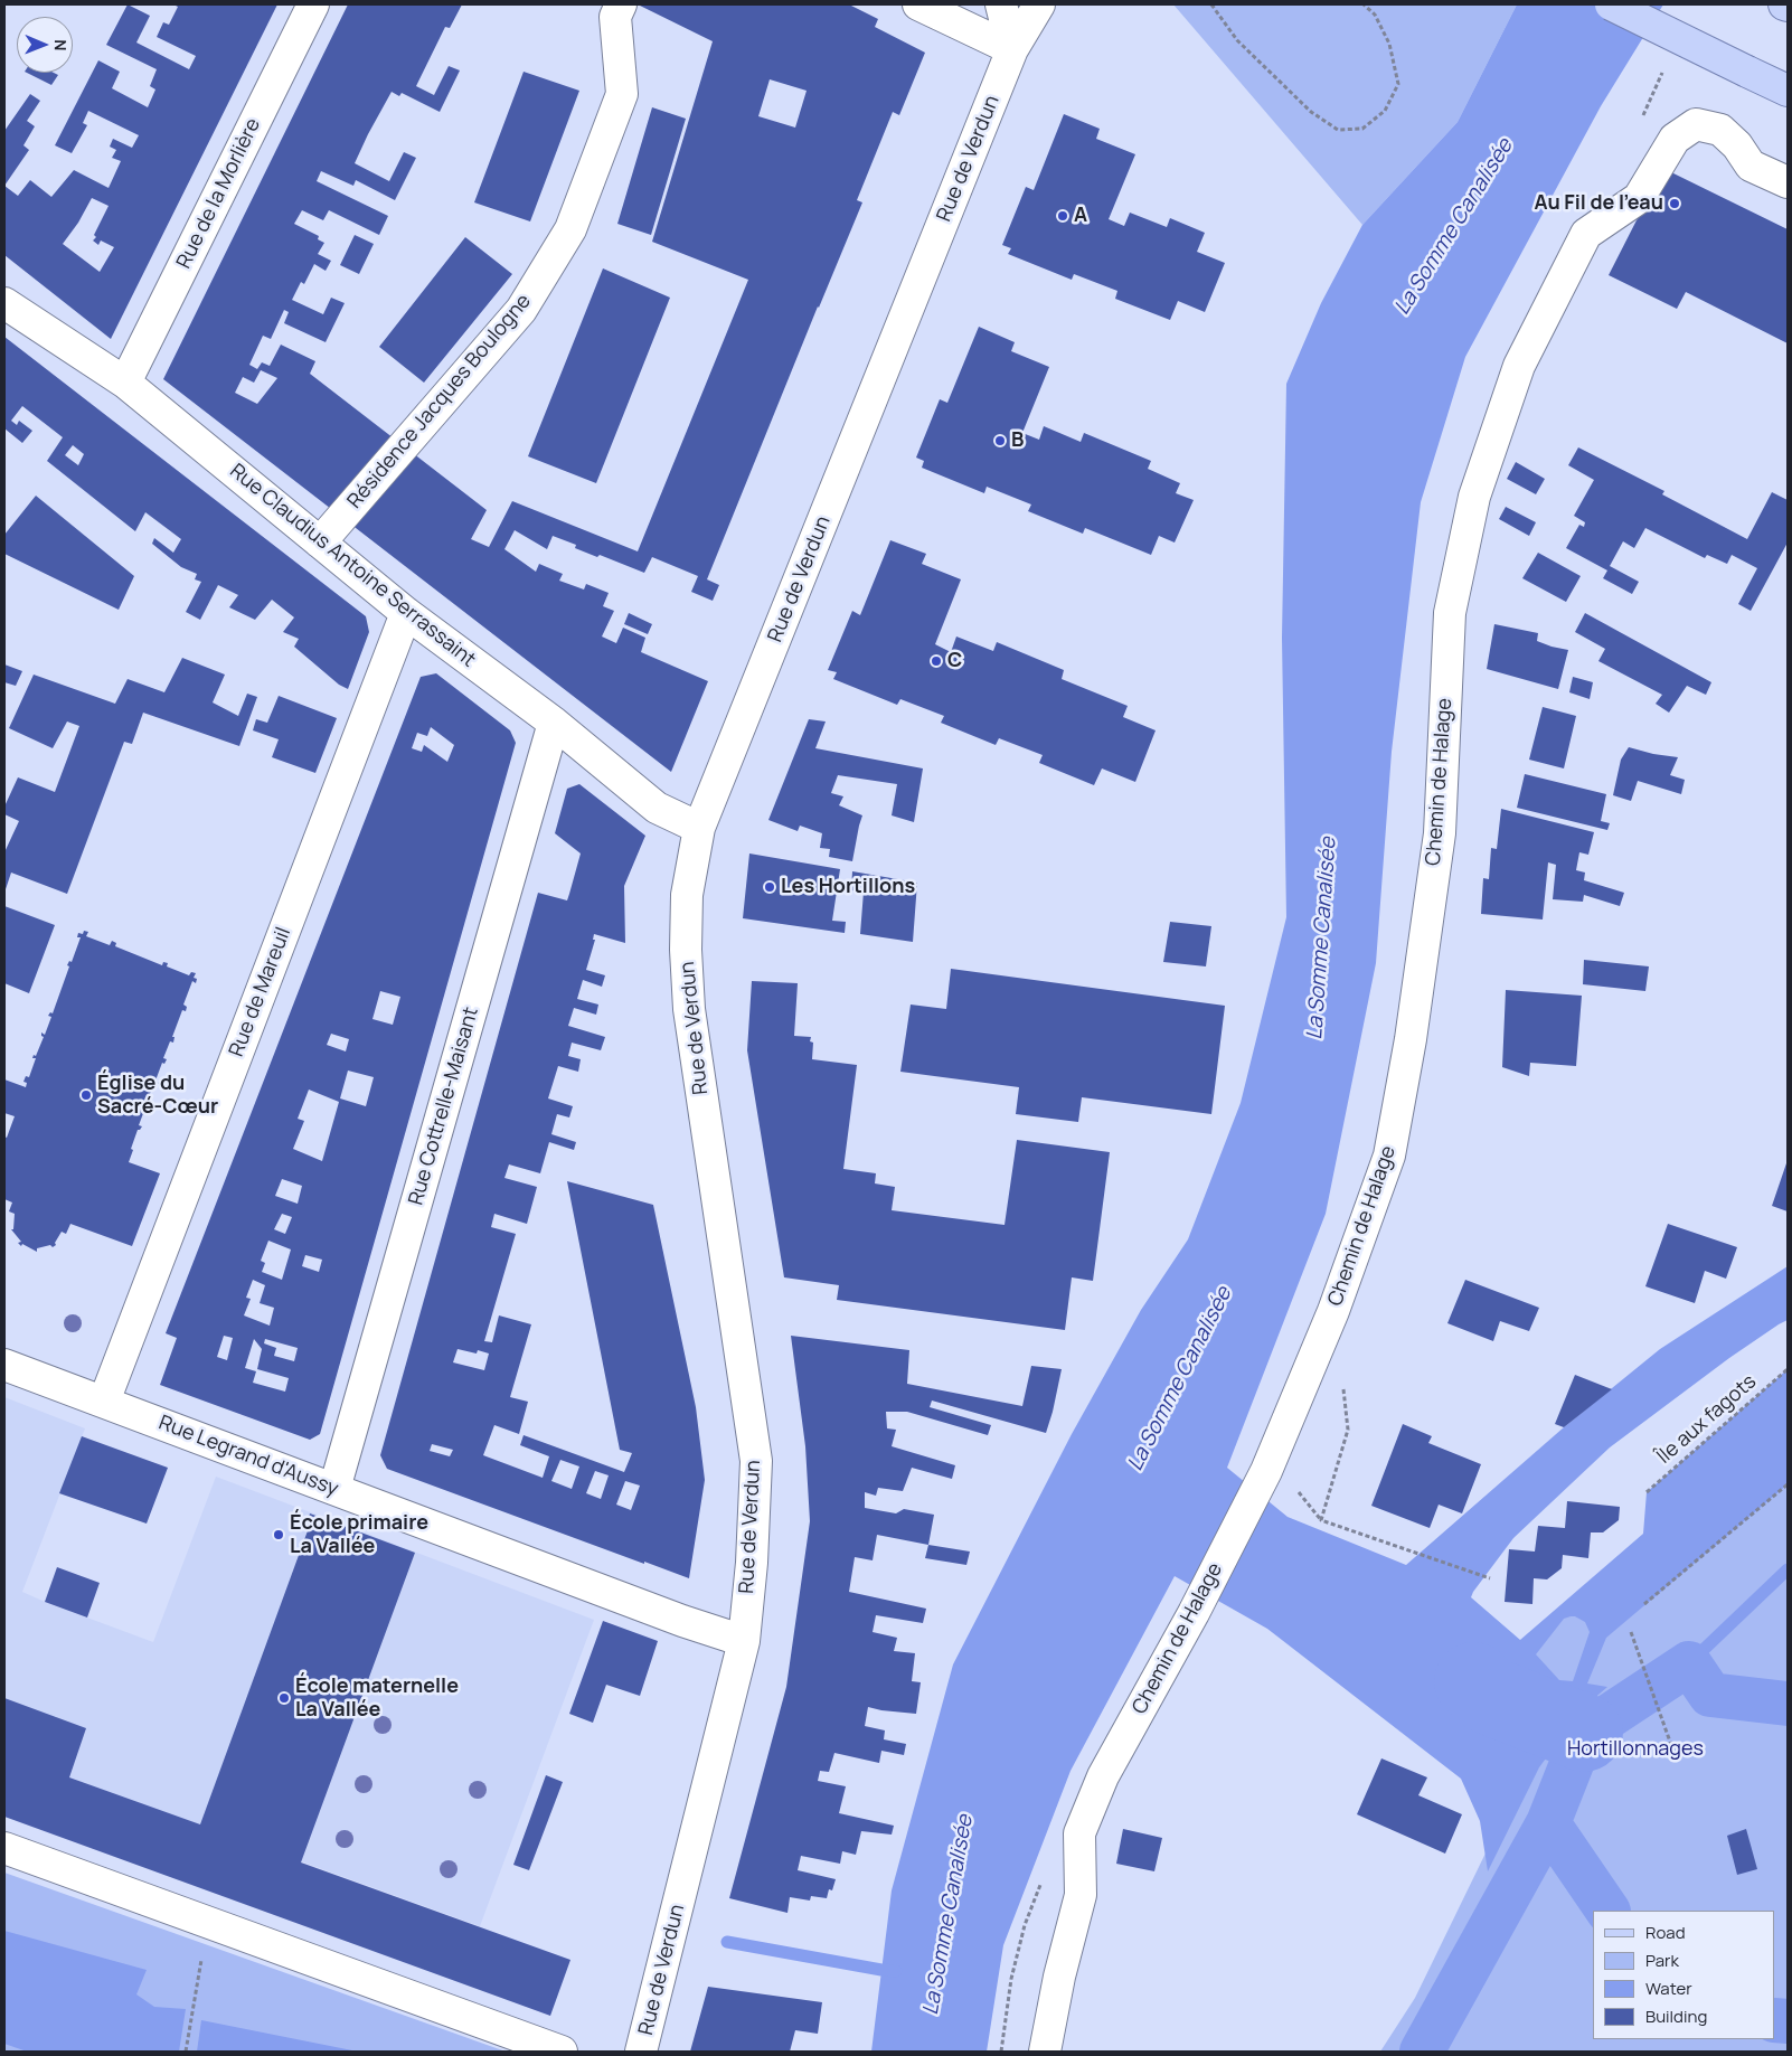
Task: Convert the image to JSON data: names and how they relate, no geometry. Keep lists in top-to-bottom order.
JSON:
{
  "streets": {
    "street": [
      "Rue de Verdun",
      "Rue de la Morlière",
      "Résidence Jacques Boulogne",
      "Rue Claudius Antoine Serrassaint",
      "Chemin de Halage",
      "Rue de Mareuil",
      "Rue Cottrelle-Maisant",
      "Rue Legrand d'Aussy"
    ],
    "path": ["Île aux fagots"]
  },
  "crossings": [
    ["Rue de Verdun", "Rue Claudius Antoine Serrassaint"],
    ["Rue de Verdun", "Rue Legrand d'Aussy"],
    ["Rue de la Morlière", "Rue Claudius Antoine Serrassaint"],
    ["Résidence Jacques Boulogne", "Rue Claudius Antoine Serrassaint"],
    ["Rue Claudius Antoine Serrassaint", "Rue de Mareuil"],
    ["Rue Claudius Antoine Serrassaint", "Rue Cottrelle-Maisant"],
    ["Rue de Mareuil", "Rue Legrand d'Aussy"],
    ["Rue Cottrelle-Maisant", "Rue Legrand d'Aussy"]
  ],
  "water": ["La Somme Canalisée"],
  "parks": ["Hortillonnages"],
  "places": [
    "Au Fil de l'eau",
    "A",
    "B",
    "C",
    "Les Hortillons",
    "Église du Sacré-Cœur",
    "École primaire La Vallée",
    "École maternelle La Vallée"
  ],
  "legend": [
    "Road",
    "Park",
    "Water",
    "Building"
  ],
  "north": "right"
}
